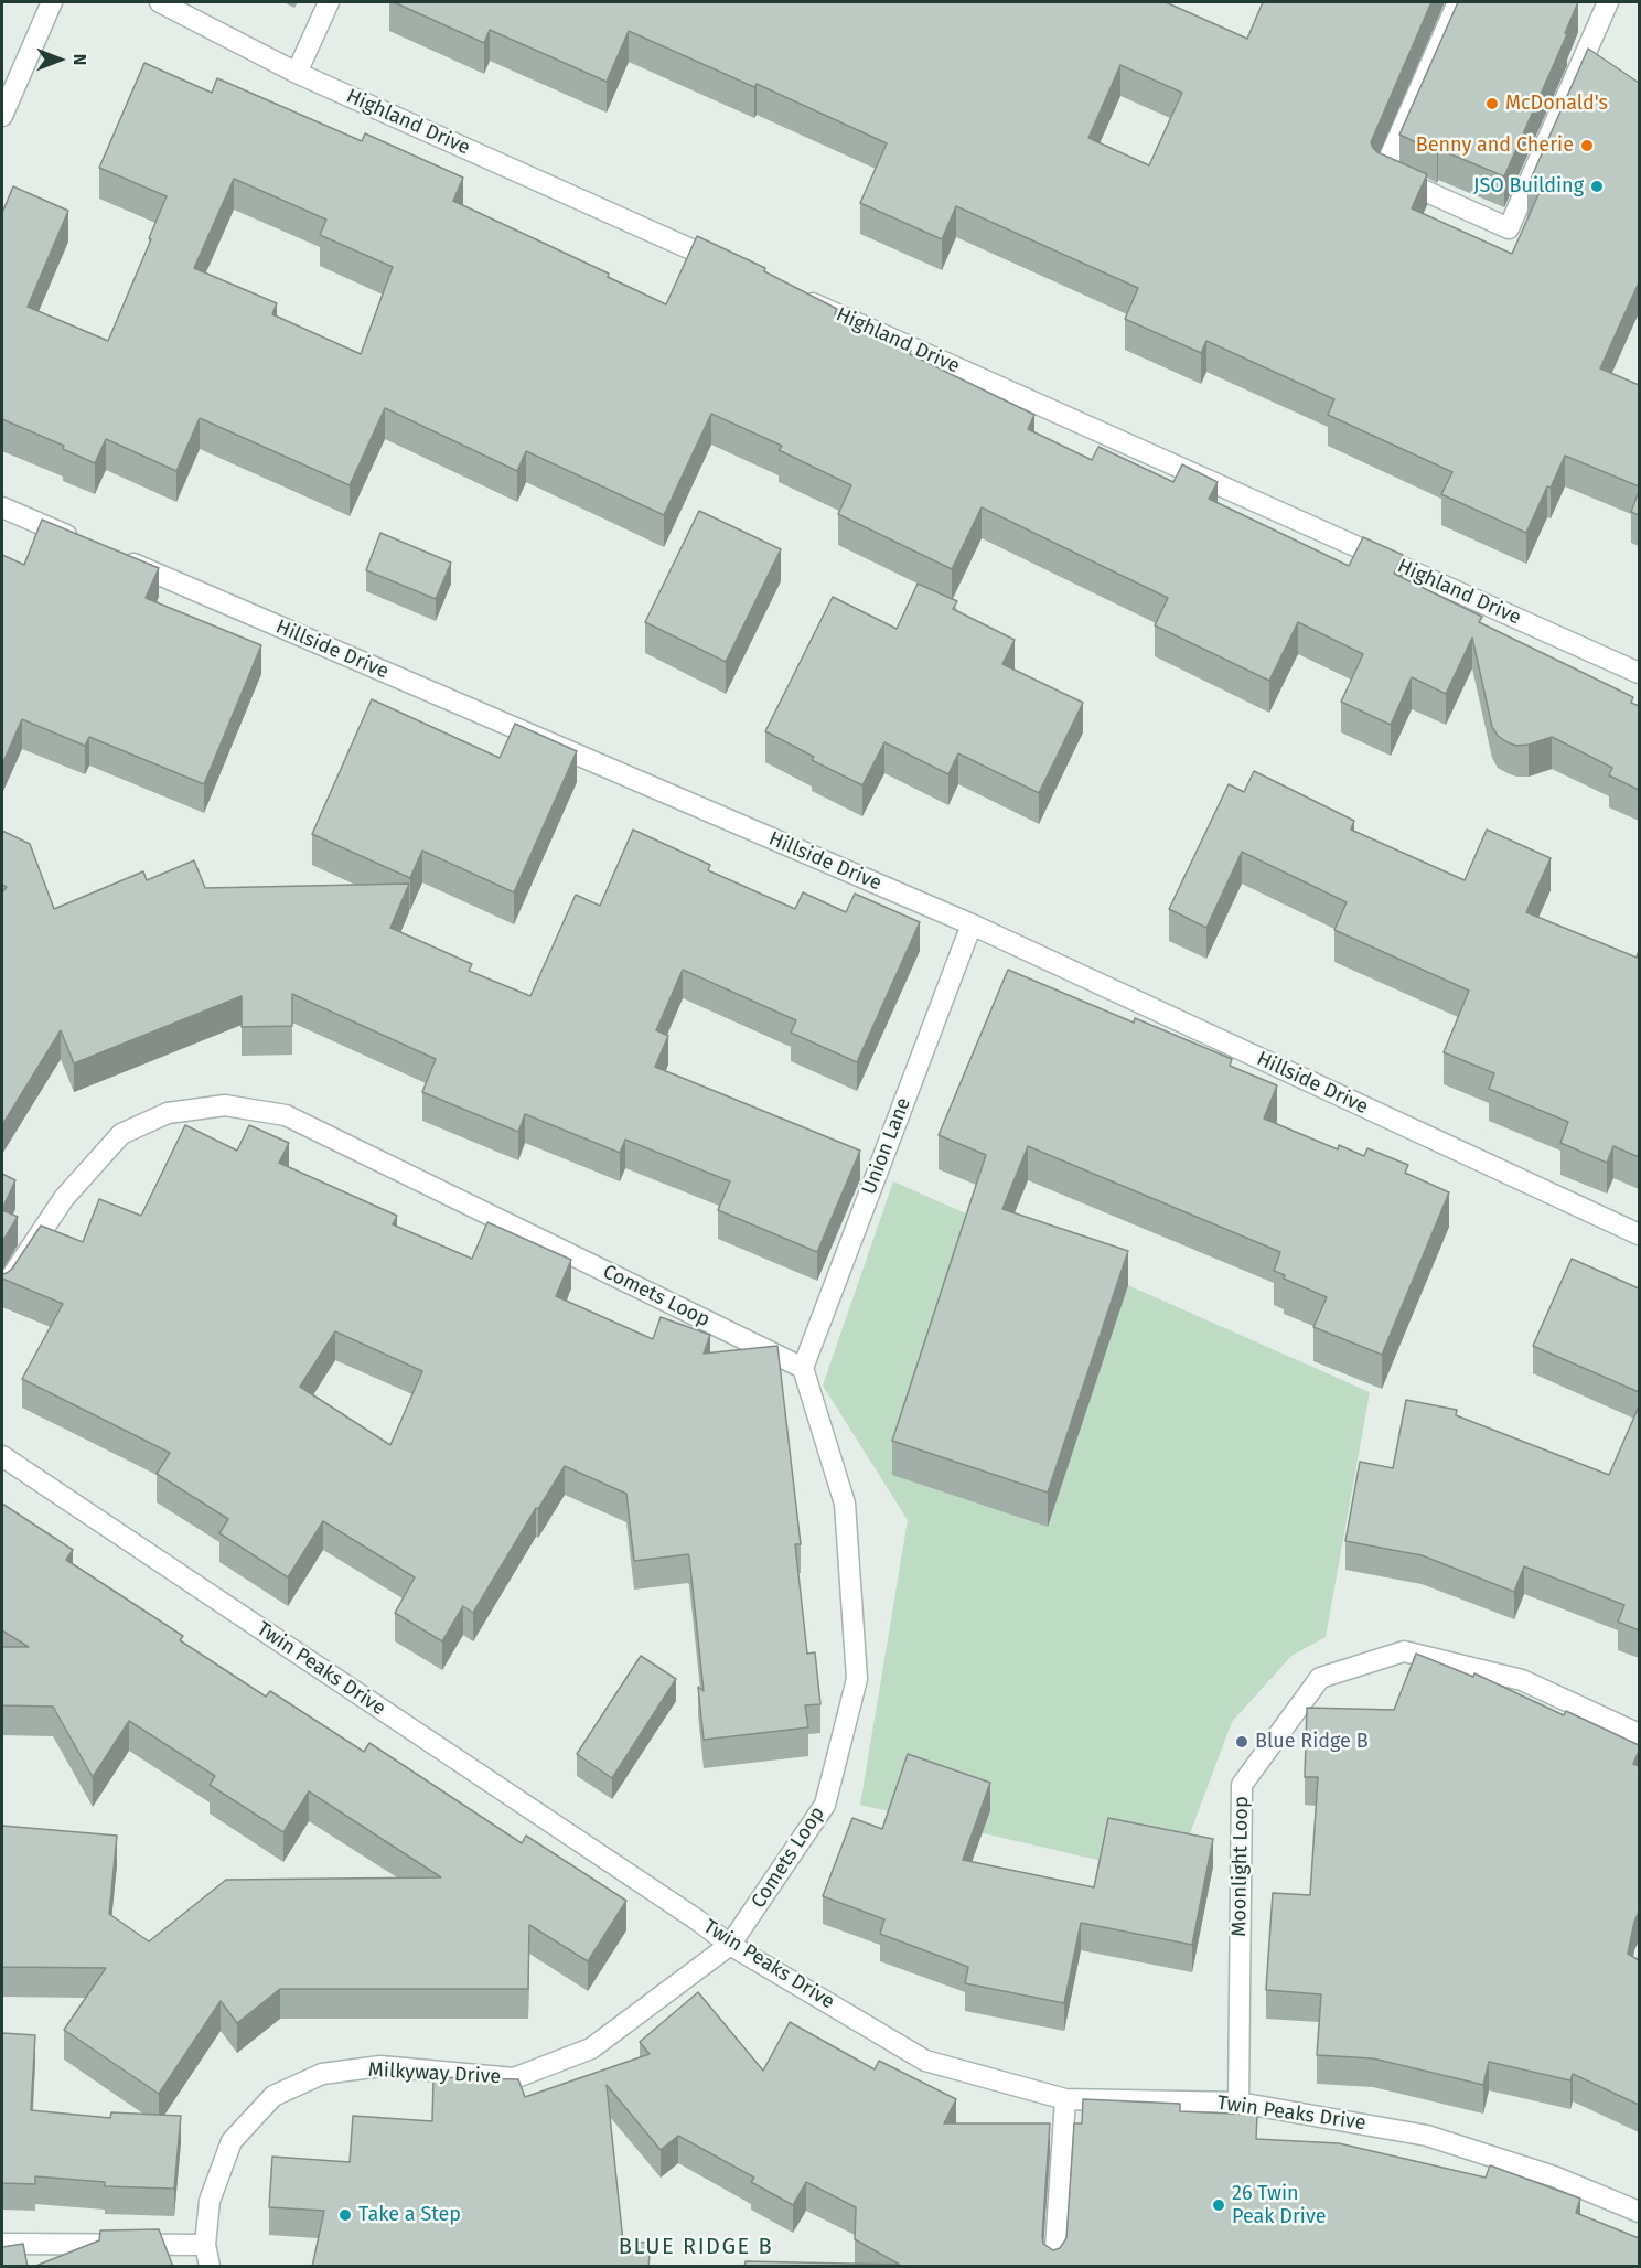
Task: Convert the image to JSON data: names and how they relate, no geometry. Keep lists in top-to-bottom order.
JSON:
{
  "streets": {
    "street": [
      "Highland Drive",
      "Hillside Drive",
      "Union Lane",
      "Comets Loop",
      "Twin Peaks Drive",
      "Moonlight Loop",
      "Milkyway Drive"
    ]
  },
  "crossings": [
    ["Hillside Drive", "Union Lane"],
    ["Union Lane", "Comets Loop"],
    ["Comets Loop", "Twin Peaks Drive"],
    ["Comets Loop", "Milkyway Drive"],
    ["Twin Peaks Drive", "Moonlight Loop"],
    ["Twin Peaks Drive", "Milkyway Drive"]
  ],
  "districts": ["BLUE RIDGE B"],
  "places": [
    "McDonald's",
    "Benny and Cherie",
    "JSO Building",
    "Blue Ridge B",
    "26 Twin Peak Drive",
    "Take a Step"
  ],
  "north": "right"
}
